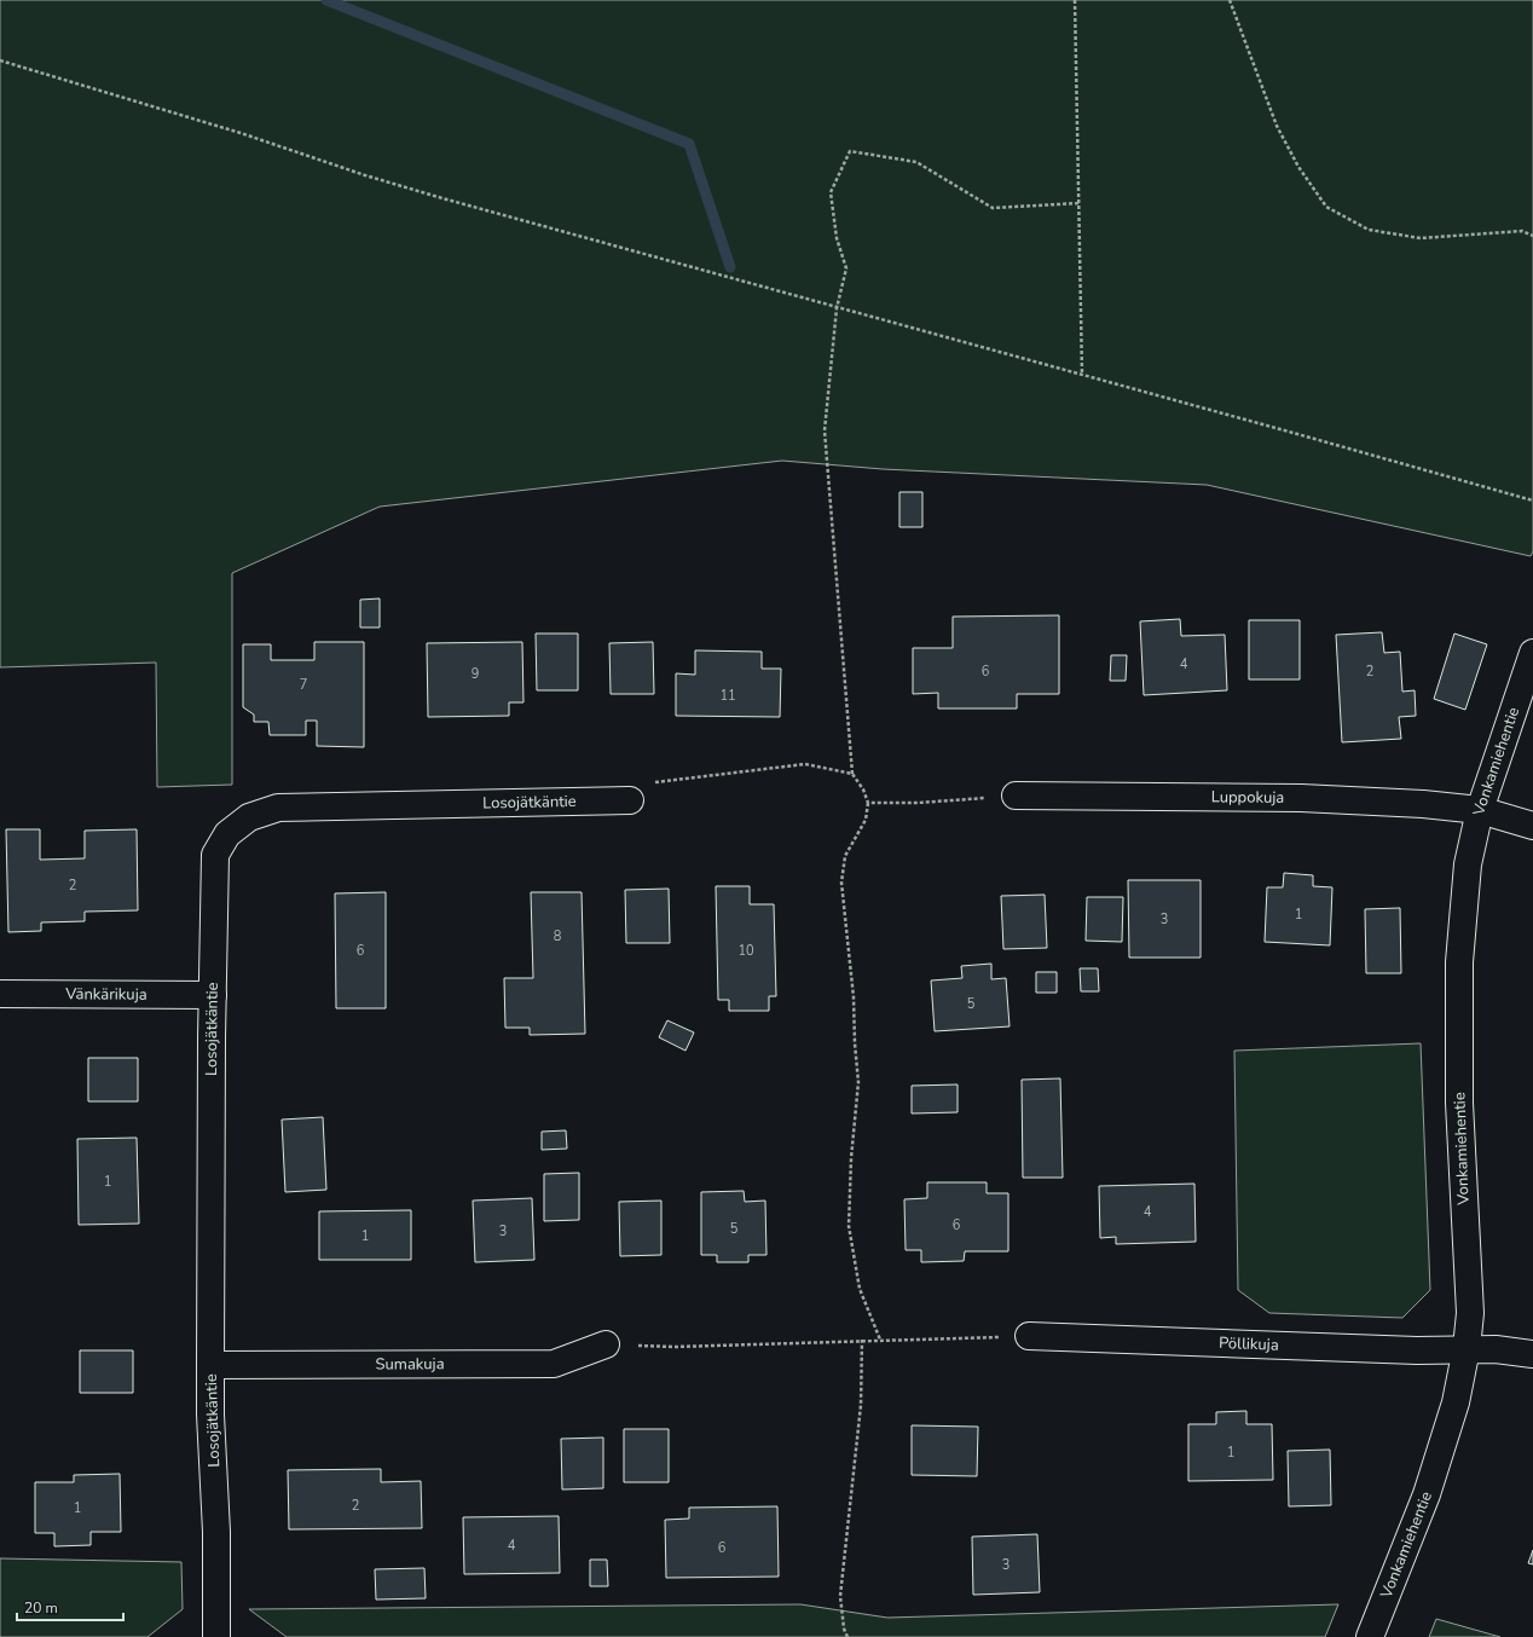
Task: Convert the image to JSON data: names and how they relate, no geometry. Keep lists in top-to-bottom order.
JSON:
{
  "streets": {
    "street": [
      "Vonkamiehentie",
      "Luppokuja",
      "Losojätkäntie",
      "Vänkärikuja",
      "Pöllikuja",
      "Sumakuja"
    ]
  },
  "crossings": [
    ["Vonkamiehentie", "Luppokuja"],
    ["Vonkamiehentie", "Pöllikuja"],
    ["Losojätkäntie", "Vänkärikuja"],
    ["Losojätkäntie", "Sumakuja"]
  ],
  "house_numbers": [
    "4",
    "6",
    "2",
    "9",
    "7",
    "11",
    "2",
    "1",
    "3",
    "8",
    "6",
    "10",
    "5",
    "1",
    "4",
    "6",
    "5",
    "3",
    "1",
    "1",
    "2",
    "1",
    "4",
    "6",
    "3"
  ],
  "scale_bar": "20 m"
}
